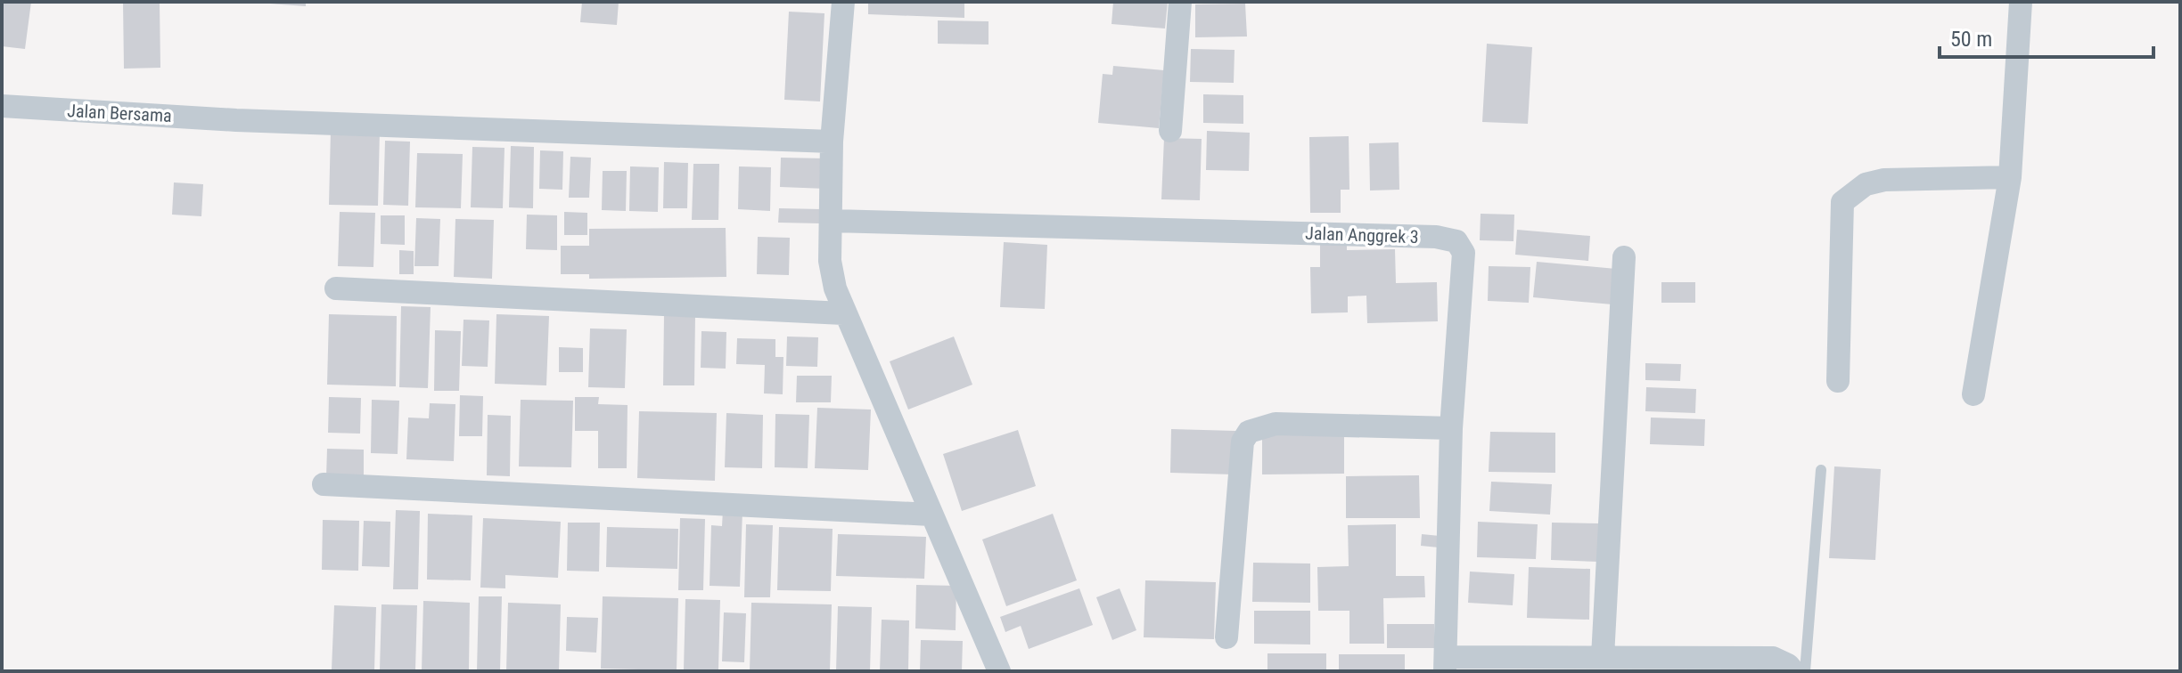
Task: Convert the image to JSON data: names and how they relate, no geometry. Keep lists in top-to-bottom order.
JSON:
{
  "streets": {
    "street": ["Jalan Bersama", "Jalan Anggrek 3"]
  },
  "scale_bar": "50 m"
}
